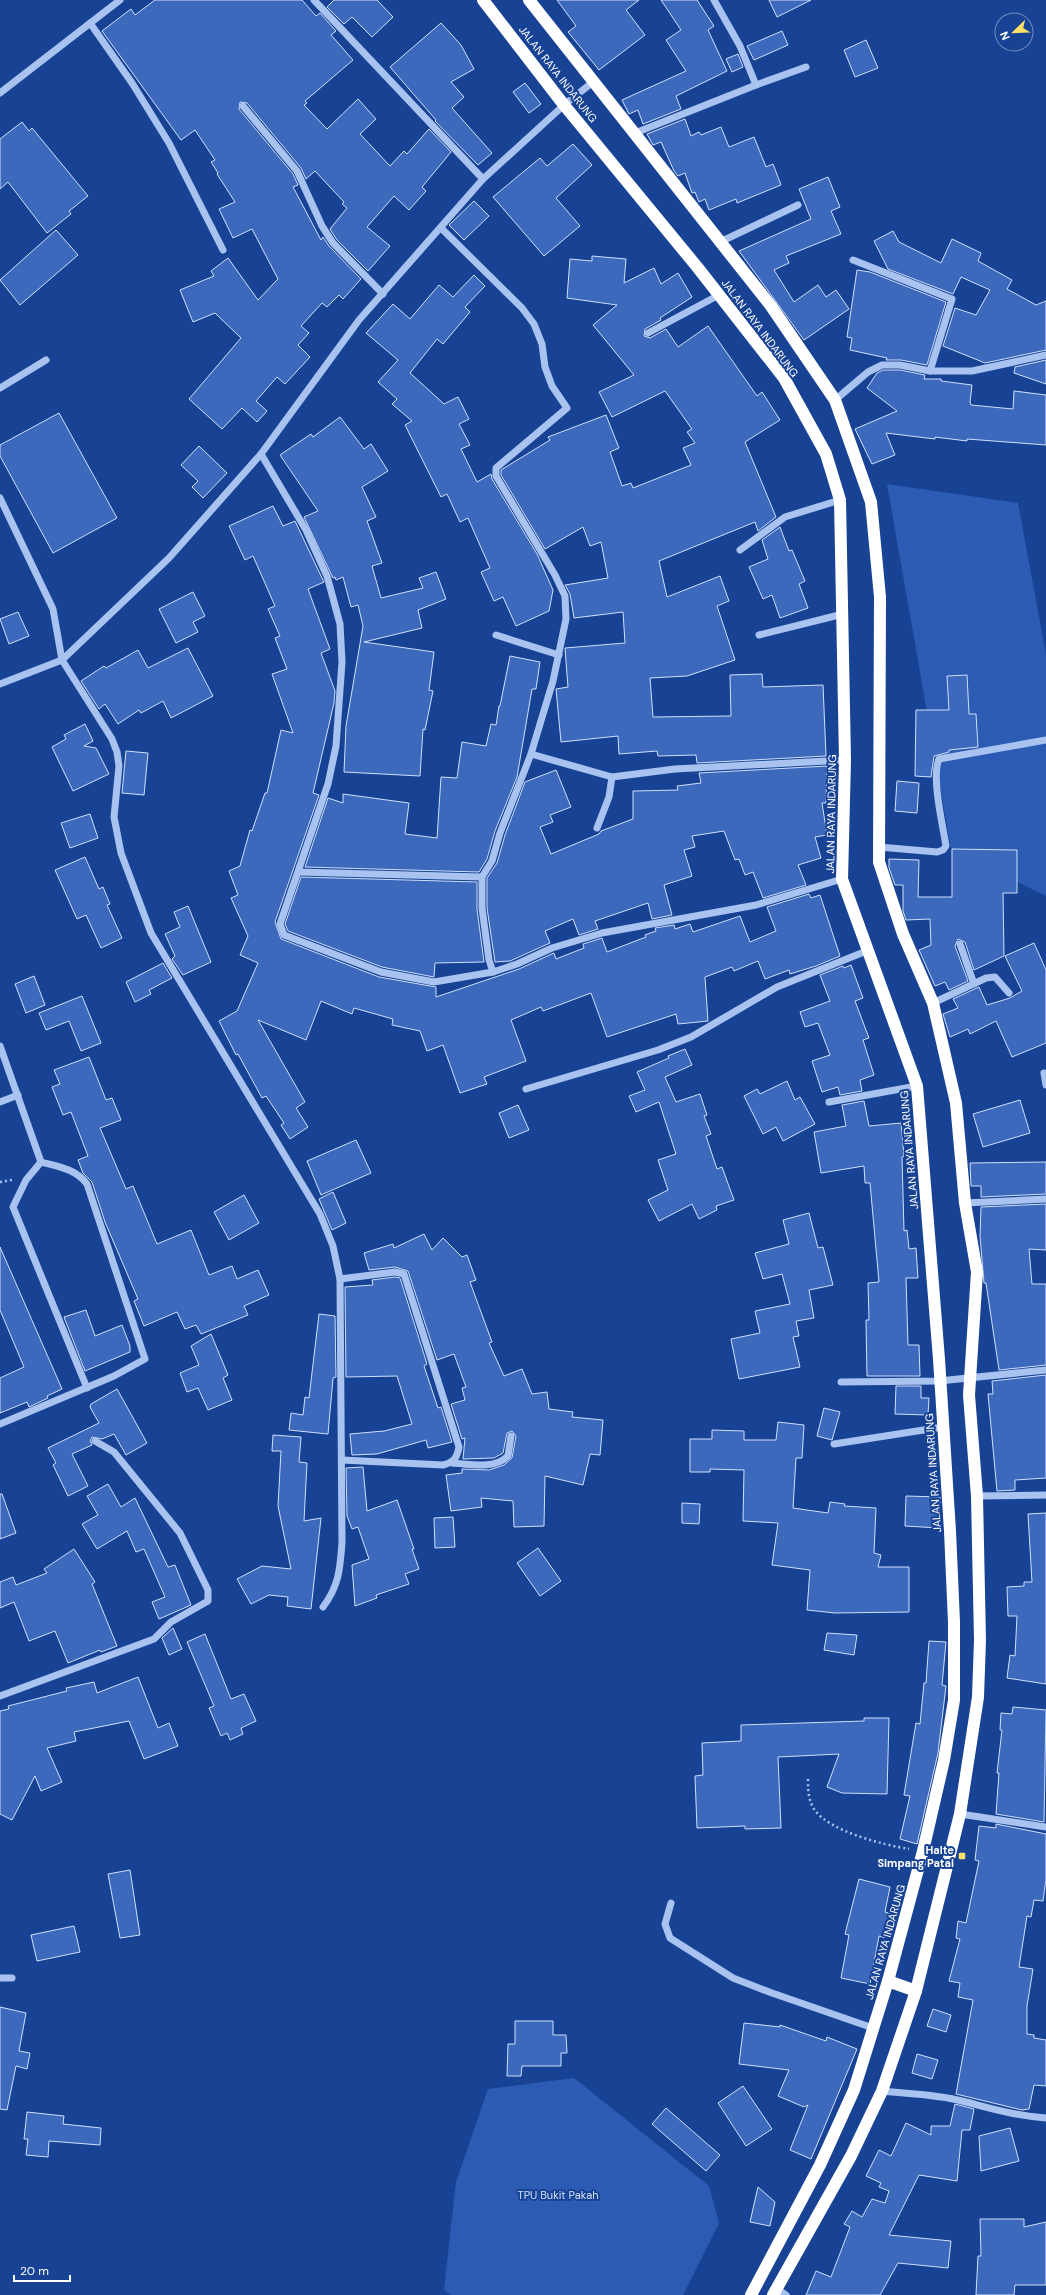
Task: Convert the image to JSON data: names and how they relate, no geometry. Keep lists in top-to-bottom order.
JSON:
{
  "streets": {
    "highway": ["JALAN RAYA INDARUNG"]
  },
  "parks": ["TPU Bukit Pakah"],
  "places": {
    "transit": ["Halte Simpang Patai"]
  },
  "scale_bar": "20 m",
  "north": "bottom left"
}
